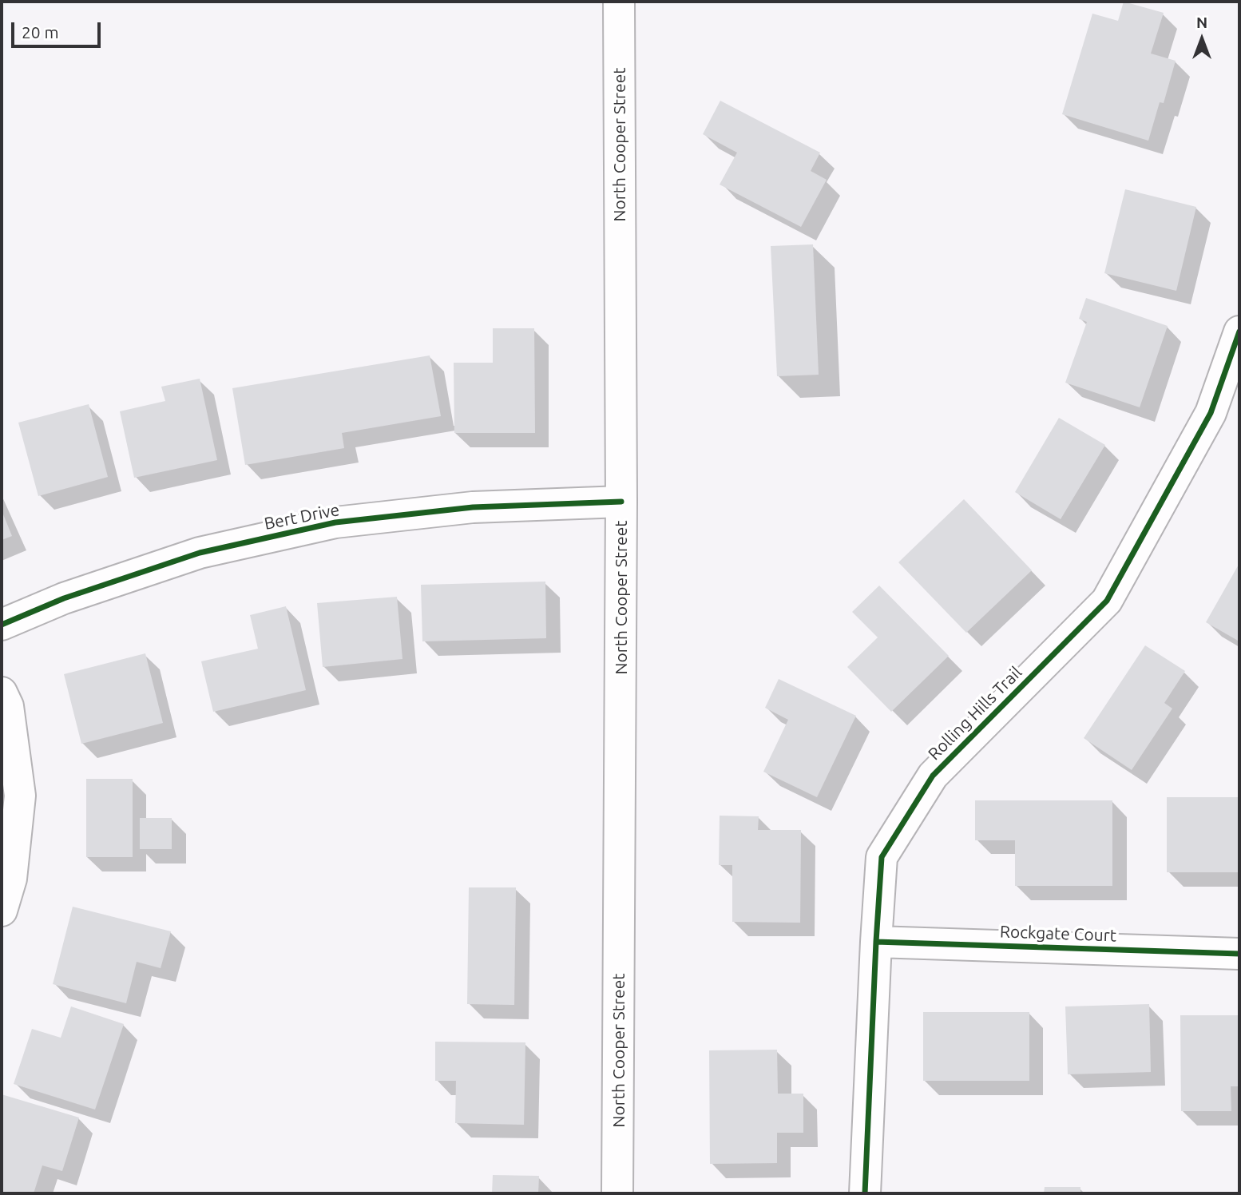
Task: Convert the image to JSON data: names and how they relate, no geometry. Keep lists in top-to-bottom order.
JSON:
{
  "streets": {
    "street": [
      "North Cooper Street",
      "Bert Drive",
      "Rolling Hills Trail",
      "Rockgate Court"
    ]
  },
  "crossings": [
    ["North Cooper Street", "Bert Drive"],
    ["Rolling Hills Trail", "Rockgate Court"]
  ],
  "scale_bar": "20 m",
  "north": "top"
}
